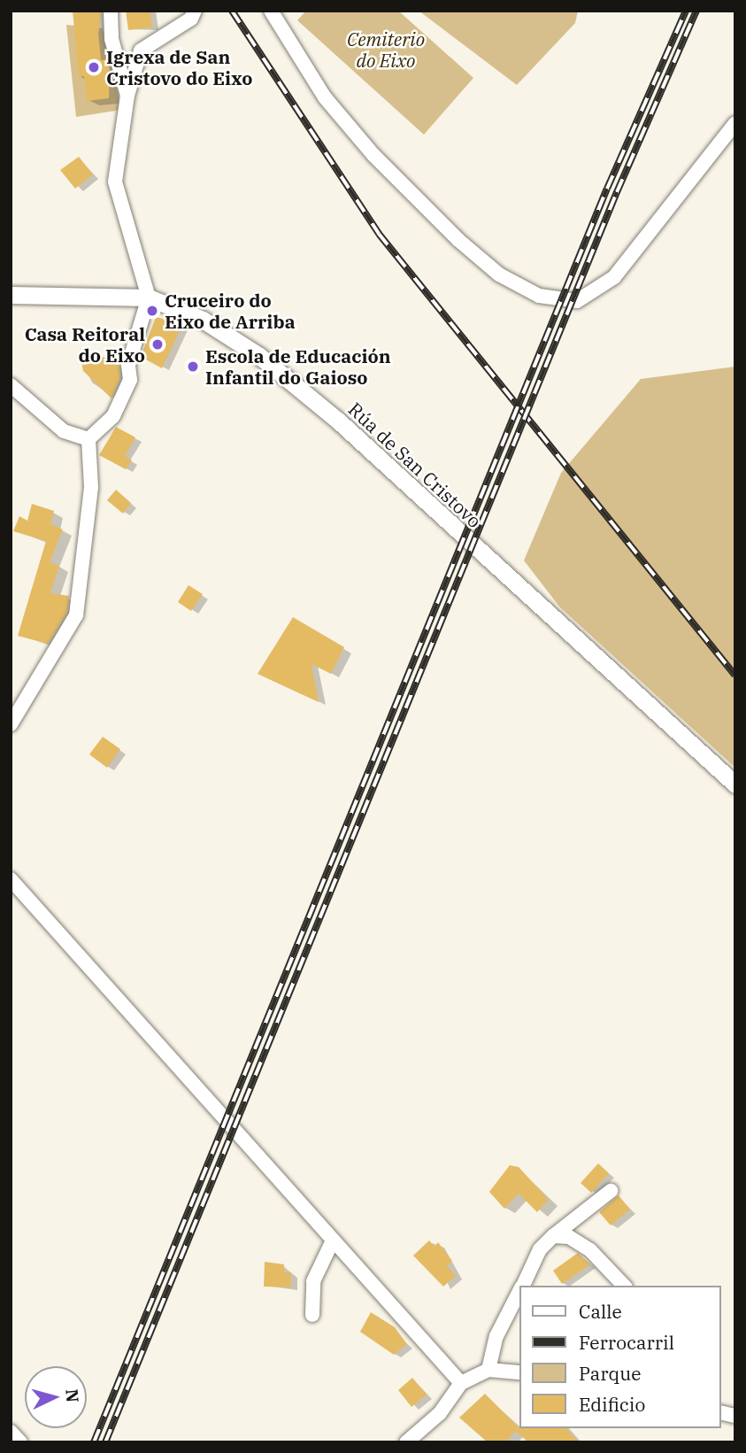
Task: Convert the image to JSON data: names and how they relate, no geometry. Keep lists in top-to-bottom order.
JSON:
{
  "streets": {
    "street": ["Rúa de San Cristovo"]
  },
  "parks": ["Cemiterio do Eixo"],
  "places": [
    "Igrexa de San Cristovo do Eixo",
    "Cruceiro do Eixo de Arriba",
    "Casa Reitoral do Eixo",
    "Escola de Educación Infantil do Gaioso"
  ],
  "legend": [
    "Calle",
    "Ferrocarril",
    "Parque",
    "Edificio"
  ],
  "north": "right"
}
